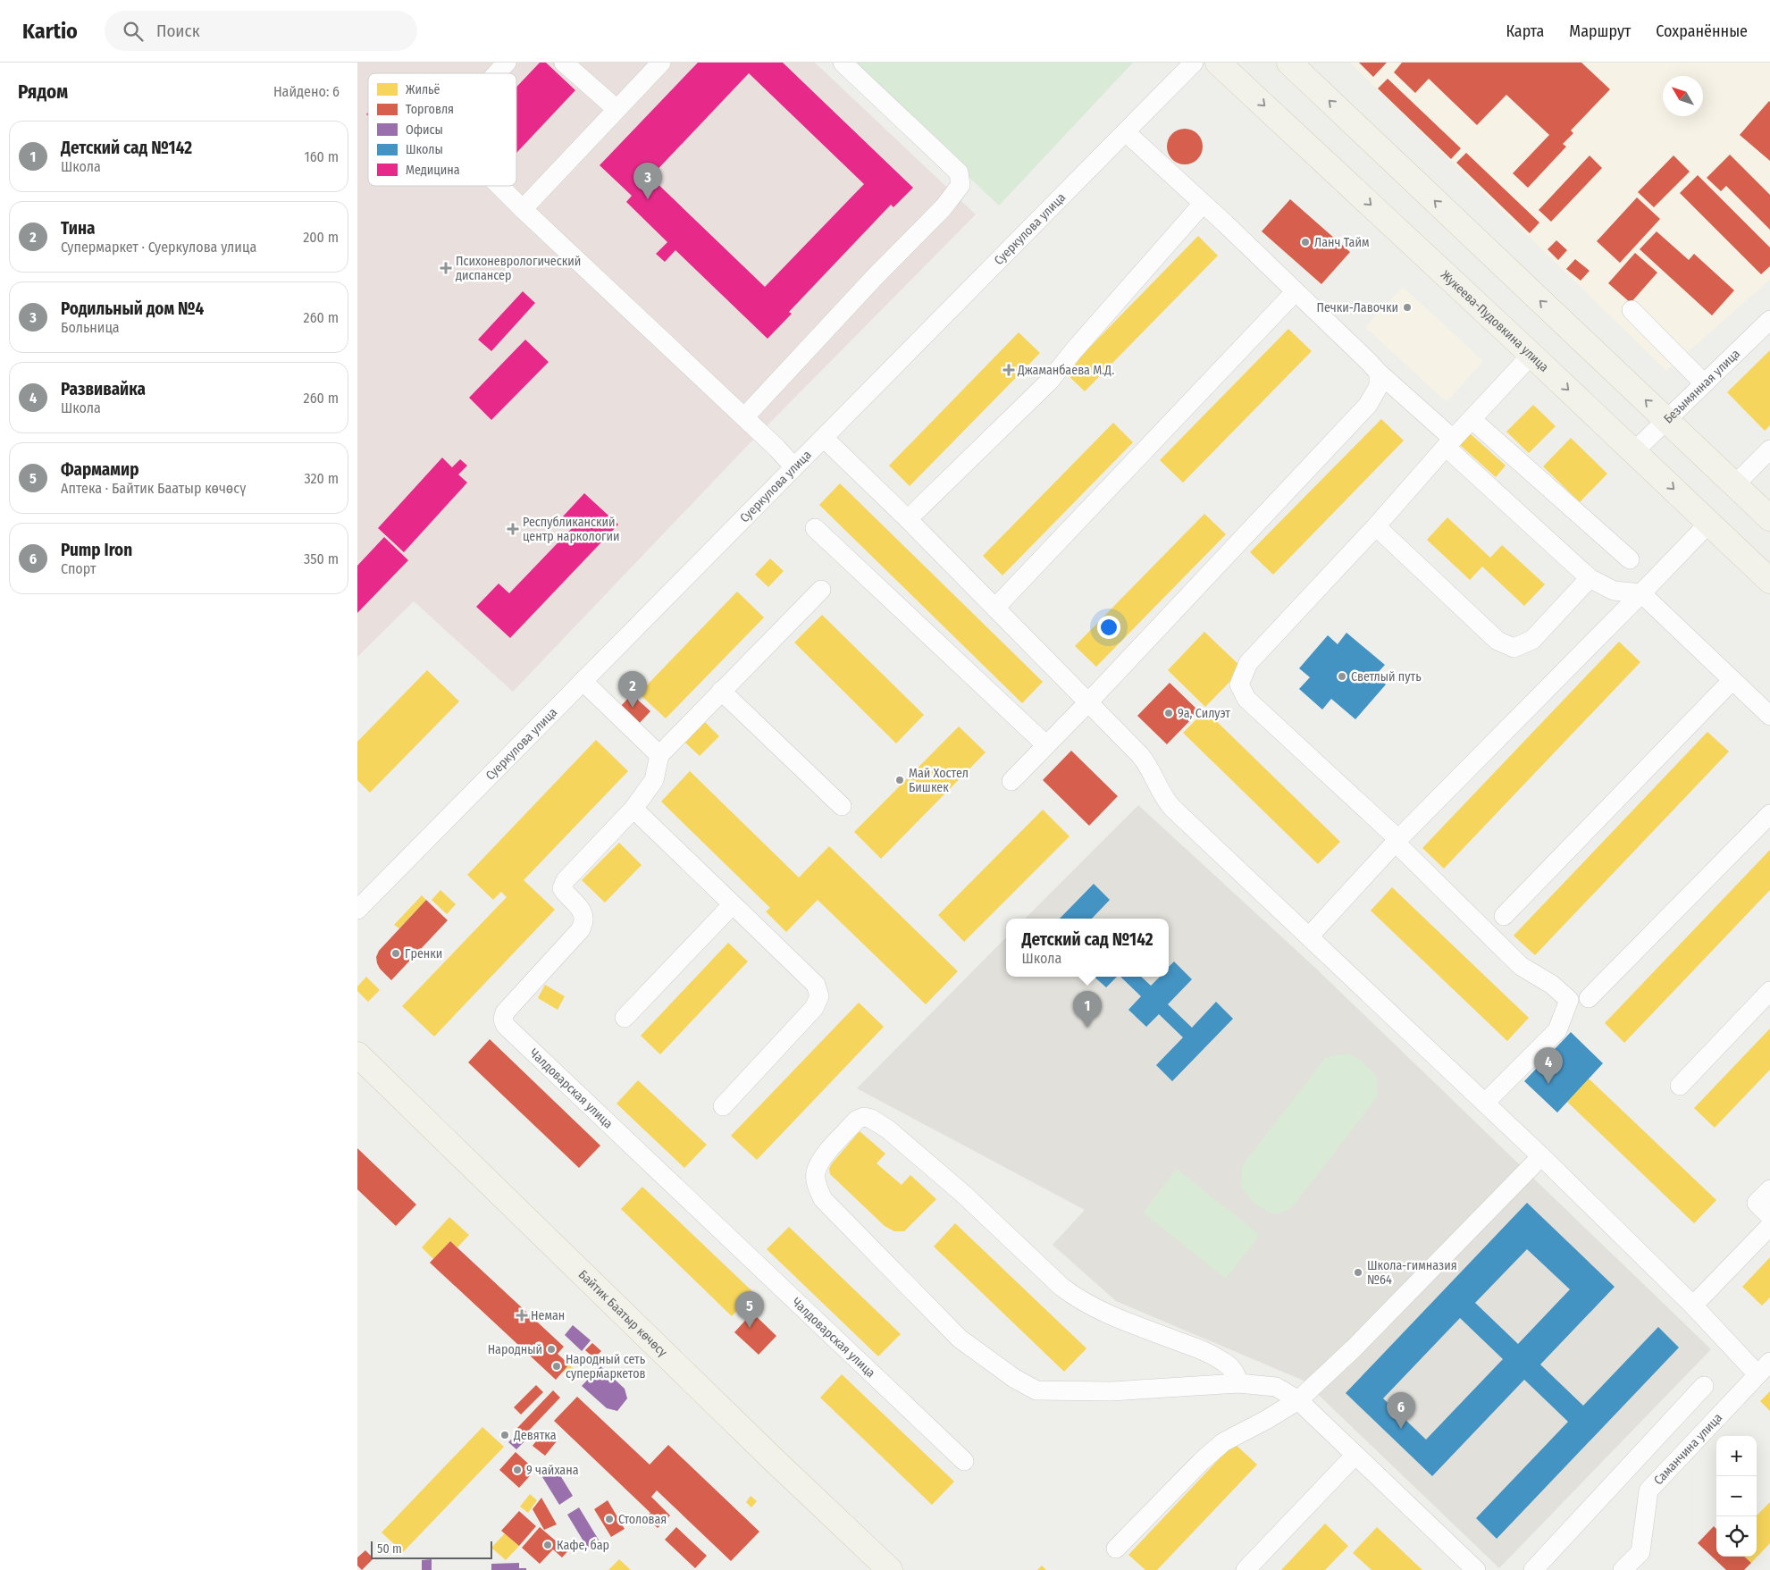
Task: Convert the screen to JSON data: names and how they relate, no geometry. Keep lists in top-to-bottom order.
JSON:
{
  "streets": {
    "main road": ["Жукеева-Пудовкина улица", "Байтик Баатыр көчөсү"],
    "street": [
      "Суеркулова улица",
      "Безымянная улица",
      "Чалдоварская улица",
      "Саманчина улица"
    ]
  },
  "crossings": [
    ["Жукеева-Пудовкина улица", "Безымянная улица"]
  ],
  "places": {
    "other": [
      "Ланч Тайм",
      "Печки-Лавочки",
      "Светлый путь",
      "9а, Силуэт",
      "Май Хостел Бишкек",
      "Гренки",
      "Школа-гимназия №64",
      "Народный",
      "Народный сеть супермаркетов",
      "Девятка",
      "9 чайхана",
      "Столовая",
      "Кафе, бар"
    ],
    "health": [
      "Психоневрологический диспансер",
      "Джаманбаева М.Д.",
      "Республиканский центр наркологии",
      "Неман"
    ]
  },
  "legend": [
    "Жильё",
    "Торговля",
    "Офисы",
    "Школы",
    "Медицина"
  ],
  "scale_bar": "50 m",
  "north": "top left",
  "page": {
    "header": "Kartio",
    "search": "Поиск",
    "nav": ["Карта", "Маршрут", "Сохранённые"],
    "heading": ["Рядом", "Найдено: 6"],
    "list": [
      {
        "mark": "1",
        "name": "Детский сад №142",
        "note": "Школа",
        "value": "160 m"
      },
      {
        "mark": "2",
        "name": "Тина",
        "note": "Супермаркет · Суеркулова улица",
        "value": "200 m"
      },
      {
        "mark": "3",
        "name": "Родильный дом №4",
        "note": "Больница",
        "value": "260 m"
      },
      {
        "mark": "4",
        "name": "Развивайка",
        "note": "Школа",
        "value": "260 m"
      },
      {
        "mark": "5",
        "name": "Фармамир",
        "note": "Аптека · Байтик Баатыр көчөсү",
        "value": "320 m"
      },
      {
        "mark": "6",
        "name": "Pump Iron",
        "note": "Спорт",
        "value": "350 m"
      }
    ],
    "pins": [
      "3",
      "2",
      "1",
      "4",
      "5",
      "6"
    ],
    "popup": ["Детский сад №142", "Школа"],
    "map_buttons": ["+", "−"],
    "scale": "50 m"
  }
}
